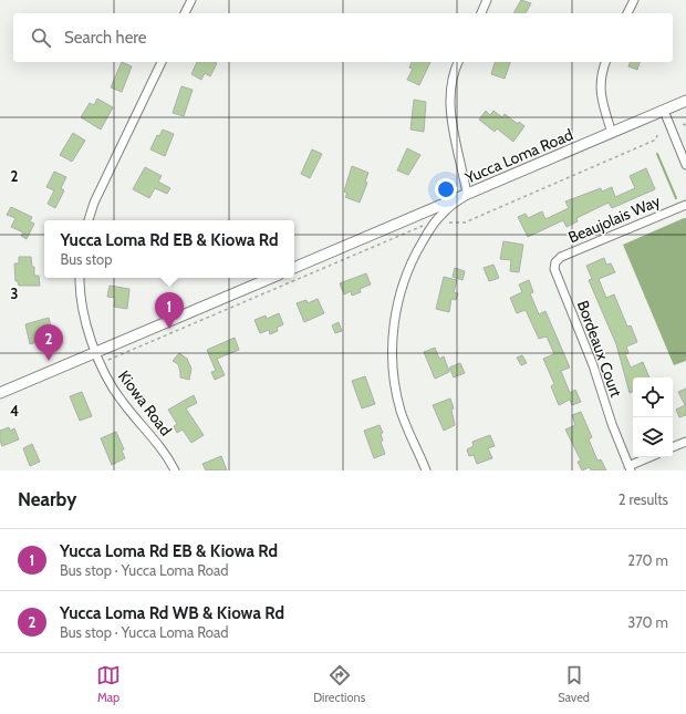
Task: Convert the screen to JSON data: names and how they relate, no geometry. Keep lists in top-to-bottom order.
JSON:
{
  "streets": {
    "main road": ["Yucca Loma Road"],
    "street": ["Beaujolais Way", "Bordeaux Court", "Kiowa Road"]
  },
  "crossings": [
    ["Beaujolais Way", "Bordeaux Court"]
  ],
  "page": {
    "search": "Search here",
    "popup": ["Yucca Loma Rd EB & Kiowa Rd", "Bus stop"],
    "pins": ["1", "2"],
    "heading": ["Nearby", "2 results"],
    "list": [
      {
        "mark": "1",
        "name": "Yucca Loma Rd EB & Kiowa Rd",
        "note": "Bus stop · Yucca Loma Road",
        "value": "270 m"
      },
      {
        "mark": "2",
        "name": "Yucca Loma Rd WB & Kiowa Rd",
        "note": "Bus stop · Yucca Loma Road",
        "value": "370 m"
      }
    ],
    "nav": ["Map", "Directions", "Saved"]
  },
  "grid": {
    "rows": ["2", "3", "4"]
  }
}
